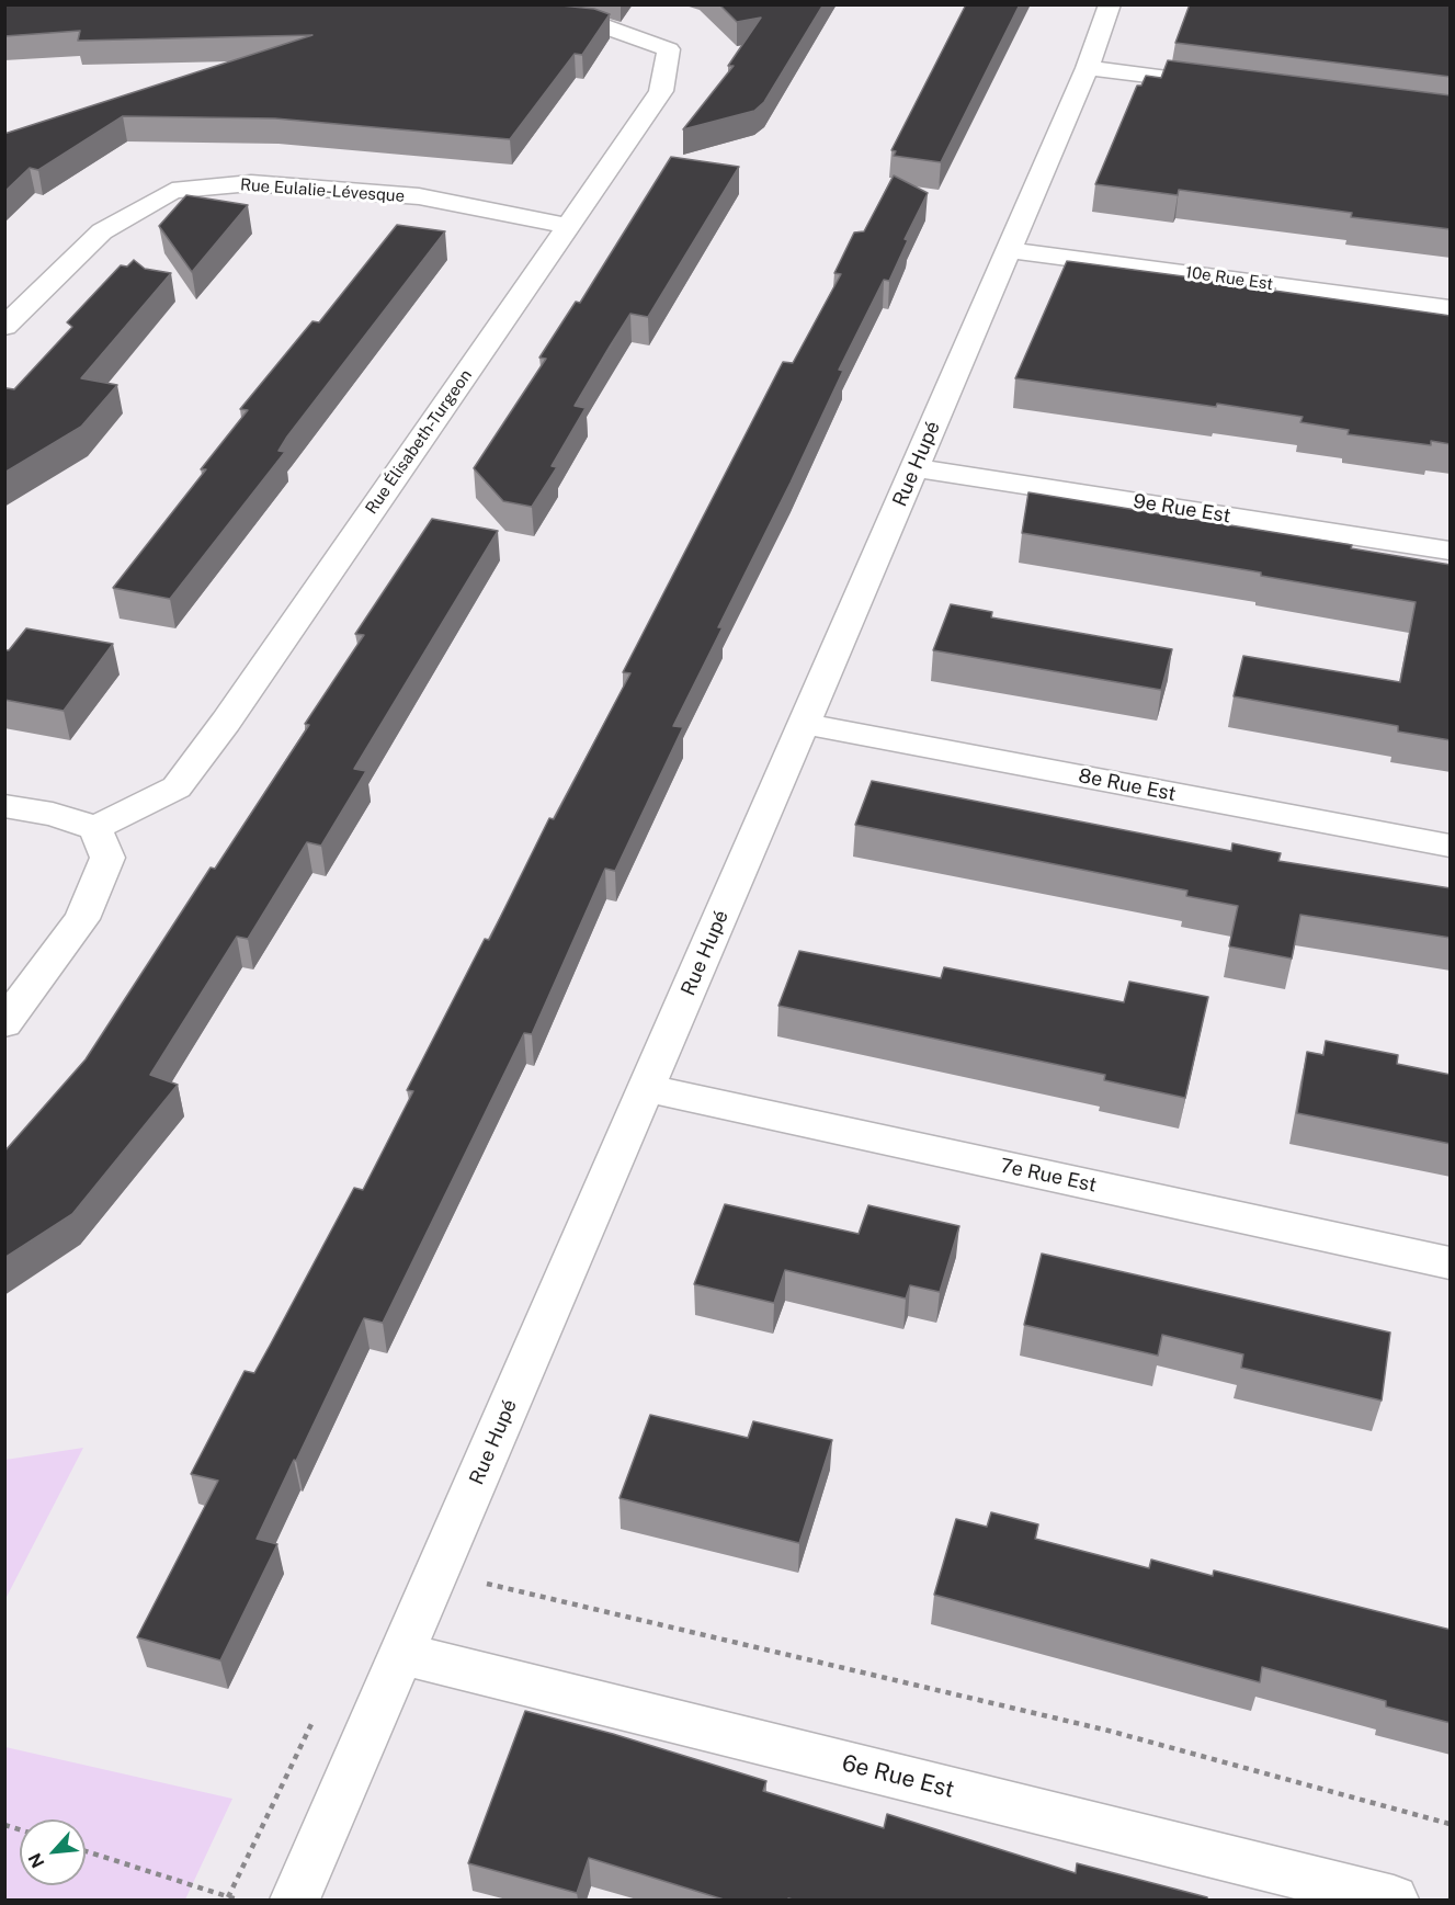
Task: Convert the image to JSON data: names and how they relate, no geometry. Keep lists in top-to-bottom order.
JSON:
{
  "streets": {
    "street": [
      "Rue Eulalie-Lévesque",
      "10e Rue Est",
      "Rue Élisabeth-Turgeon",
      "Rue Hupé",
      "9e Rue Est",
      "8e Rue Est",
      "7e Rue Est",
      "6e Rue Est"
    ]
  },
  "crossings": [
    ["Rue Eulalie-Lévesque", "Rue Élisabeth-Turgeon"],
    ["10e Rue Est", "Rue Hupé"],
    ["Rue Hupé", "9e Rue Est"],
    ["Rue Hupé", "8e Rue Est"],
    ["Rue Hupé", "7e Rue Est"],
    ["Rue Hupé", "6e Rue Est"]
  ],
  "north": "bottom left"
}
